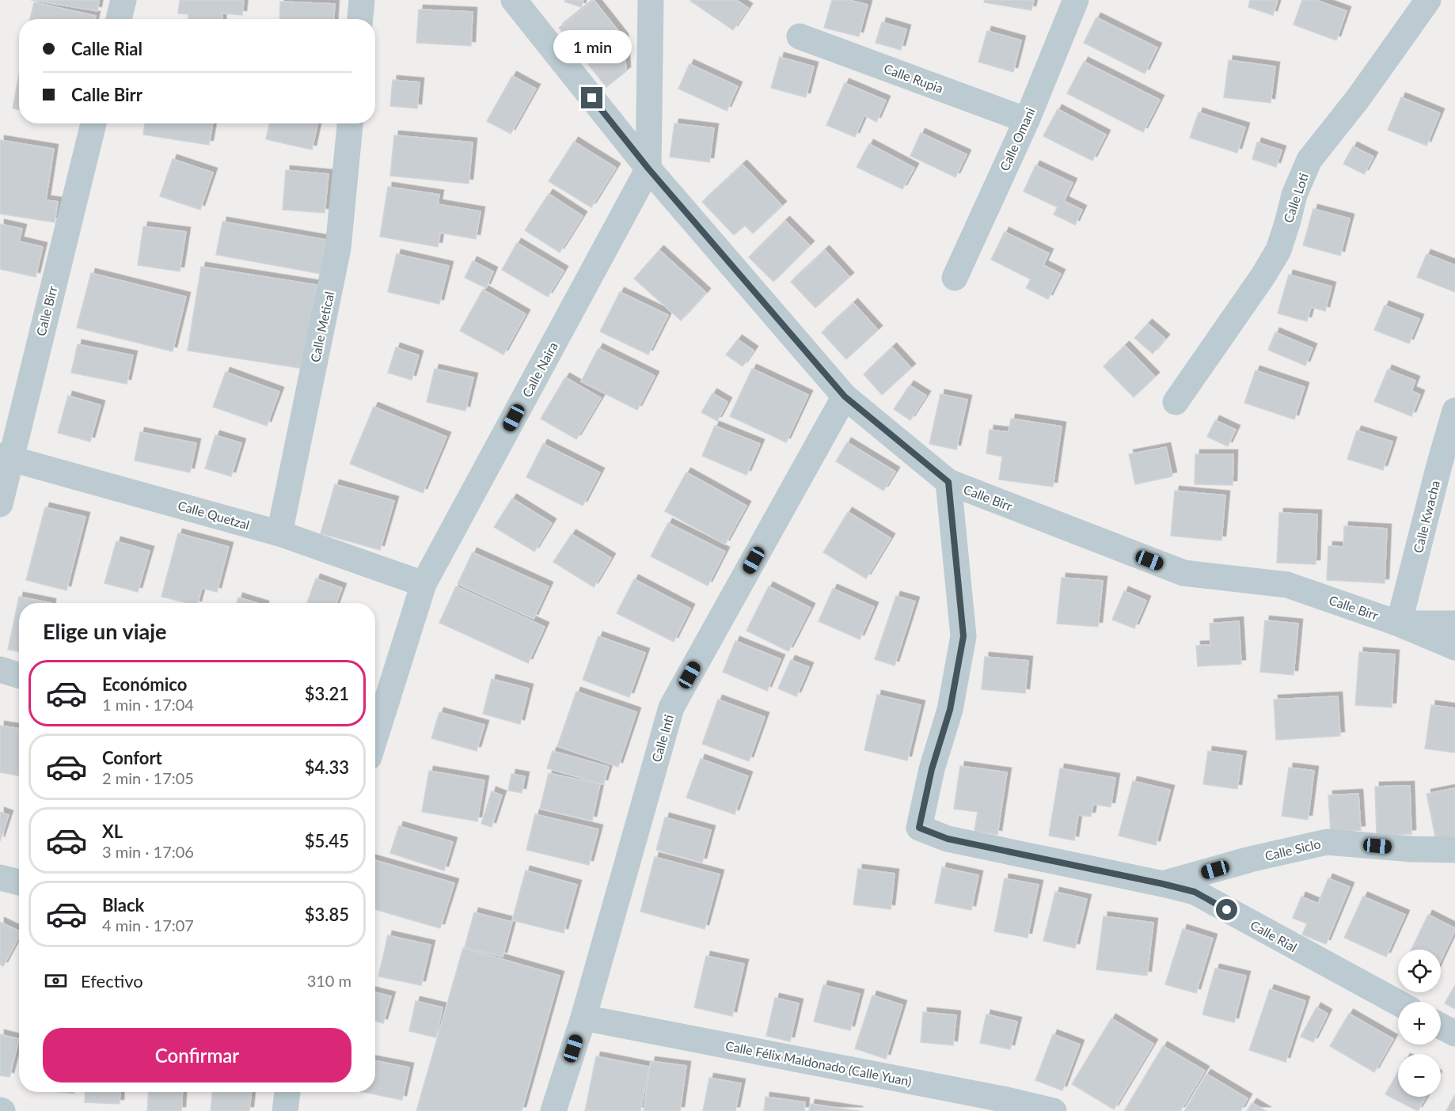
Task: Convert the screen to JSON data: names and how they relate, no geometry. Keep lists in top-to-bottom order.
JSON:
{
  "streets": {
    "street": [
      "Calle Rupia",
      "Calle Omani",
      "Calle Loti",
      "Calle Birr",
      "Calle Metical",
      "Calle Naira",
      "Calle Quetzal",
      "Calle Kwacha",
      "Calle Inti",
      "Calle Siclo",
      "Calle Rial",
      "Calle Félix Maldonado (Calle Yuan)"
    ]
  },
  "crossings": [
    ["Calle Rupia", "Calle Omani"],
    ["Calle Birr", "Calle Naira"],
    ["Calle Birr", "Calle Quetzal"],
    ["Calle Birr", "Calle Kwacha"],
    ["Calle Birr", "Calle Inti"],
    ["Calle Birr", "Calle Rial"],
    ["Calle Metical", "Calle Quetzal"],
    ["Calle Naira", "Calle Quetzal"],
    ["Calle Inti", "Calle Félix Maldonado (Calle Yuan)"],
    ["Calle Siclo", "Calle Rial"]
  ],
  "page": {
    "banner": ["Calle Rial", "Calle Birr"],
    "bubble": "1 min",
    "heading": "Elige un viaje",
    "list": [
      {
        "name": "Económico",
        "note": "1 min · 17:04",
        "value": "$3.21"
      },
      {
        "name": "Confort",
        "note": "2 min · 17:05",
        "value": "$4.33"
      },
      {
        "name": "XL",
        "note": "3 min · 17:06",
        "value": "$5.45"
      },
      {
        "name": "Black",
        "note": "4 min · 17:07",
        "value": "$3.85"
      }
    ],
    "map_buttons": ["+", "−"],
    "pay": ["Efectivo", "310 m"],
    "buttons": "Confirmar"
  }
}
